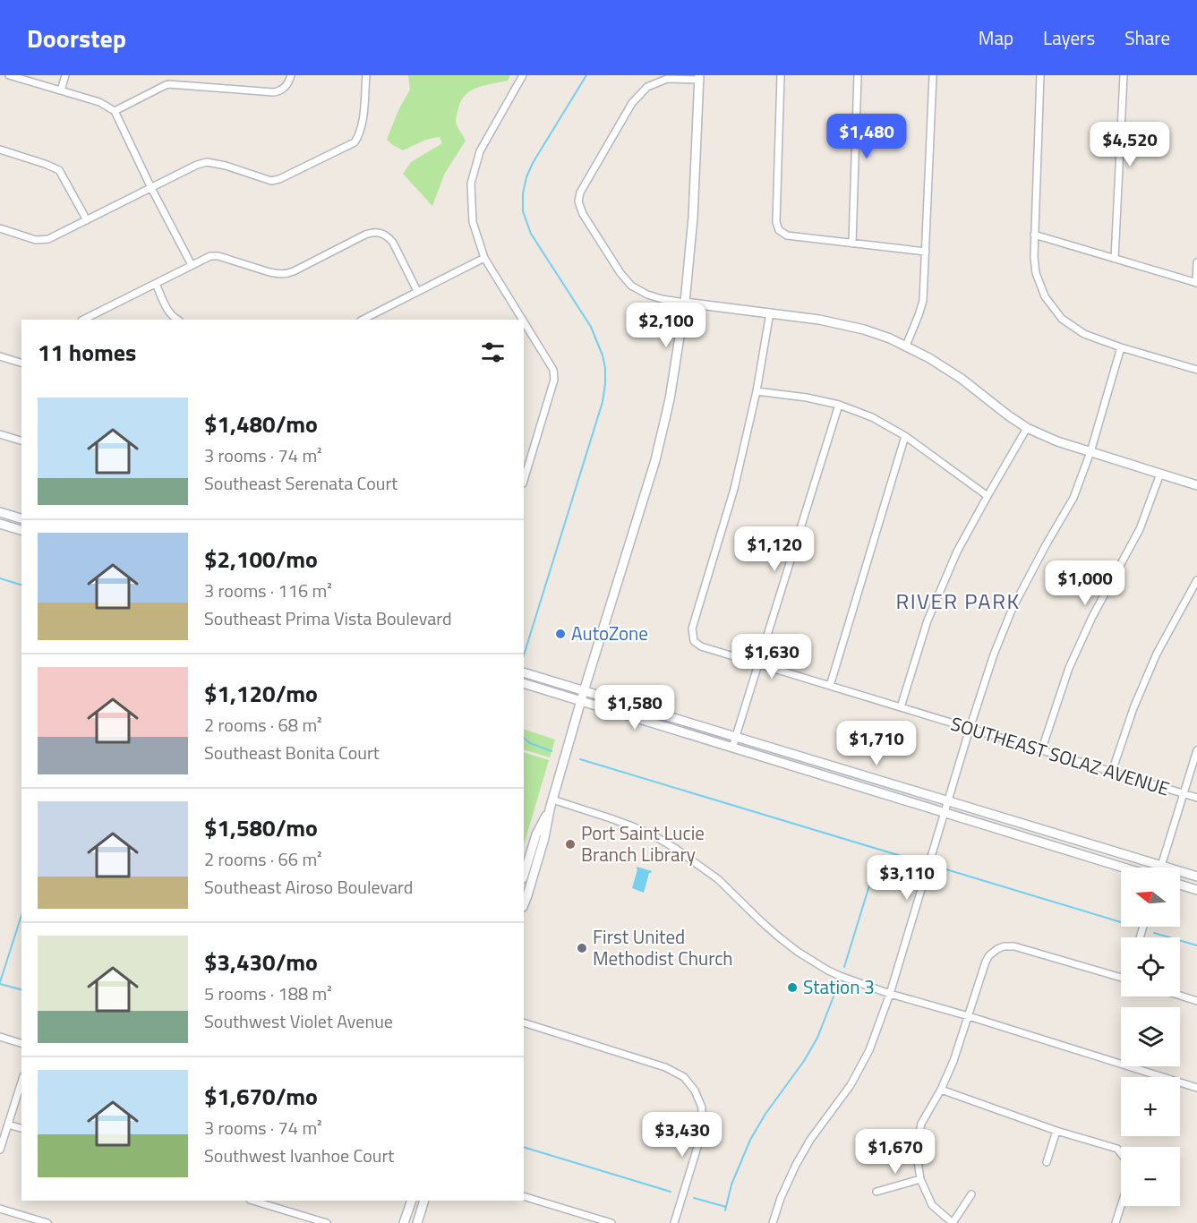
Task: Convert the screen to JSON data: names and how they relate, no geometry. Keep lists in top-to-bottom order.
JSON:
{
  "streets": {
    "street": ["SOUTHEAST SOLAZ AVENUE"]
  },
  "districts": ["RIVER PARK"],
  "places": [
    "AutoZone",
    "Port Saint Lucie Branch Library",
    "First United Methodist Church",
    "Station 3"
  ],
  "north": "left",
  "page": {
    "header": "Doorstep",
    "nav": ["Map", "Layers", "Share"],
    "price": [
      "$1,480",
      "$4,520",
      "$2,100",
      "$1,120",
      "$1,000",
      "$1,630",
      "$1,580",
      "$1,710",
      "$3,110",
      "$3,430",
      "$1,670"
    ],
    "heading": "11 homes",
    "list": [
      {
        "name": "$1,480/mo",
        "note": "3 rooms · 74 m² · Southeast Serenata Court"
      },
      {
        "name": "$2,100/mo",
        "note": "3 rooms · 116 m² · Southeast Prima Vista Boulevard"
      },
      {
        "name": "$1,120/mo",
        "note": "2 rooms · 68 m² · Southeast Bonita Court"
      },
      {
        "name": "$1,580/mo",
        "note": "2 rooms · 66 m² · Southeast Airoso Boulevard"
      },
      {
        "name": "$3,430/mo",
        "note": "5 rooms · 188 m² · Southwest Violet Avenue"
      },
      {
        "name": "$1,670/mo",
        "note": "3 rooms · 74 m² · Southwest Ivanhoe Court"
      }
    ],
    "map_buttons": ["+", "−"]
  }
}
